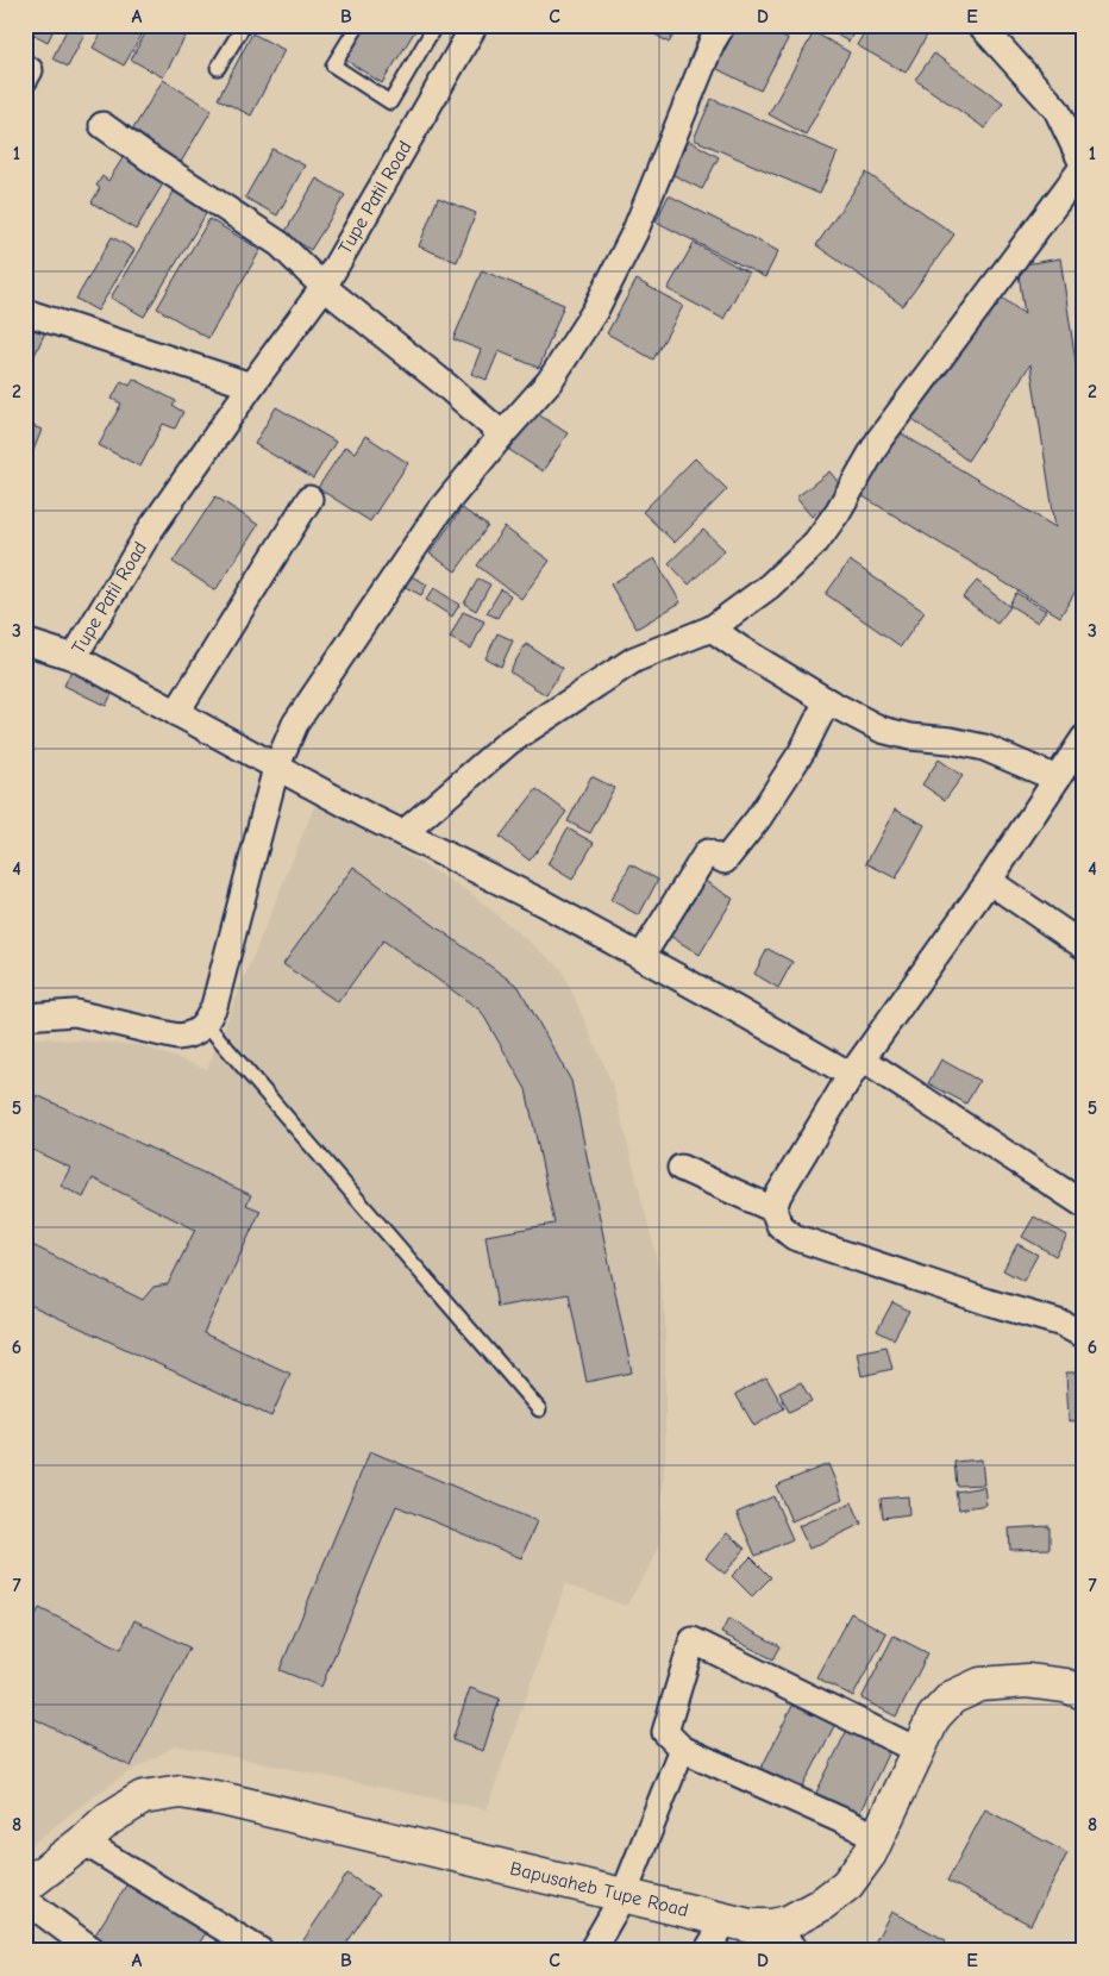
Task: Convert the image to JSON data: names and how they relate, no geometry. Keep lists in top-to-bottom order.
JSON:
{
  "streets": {
    "street": ["Tupe Patil Road", "Bapusaheb Tupe Road"]
  },
  "grid": {
    "columns": [
      "A",
      "B",
      "C",
      "D",
      "E"
    ],
    "rows": [
      "1",
      "2",
      "3",
      "4",
      "5",
      "6",
      "7",
      "8"
    ]
  }
}
